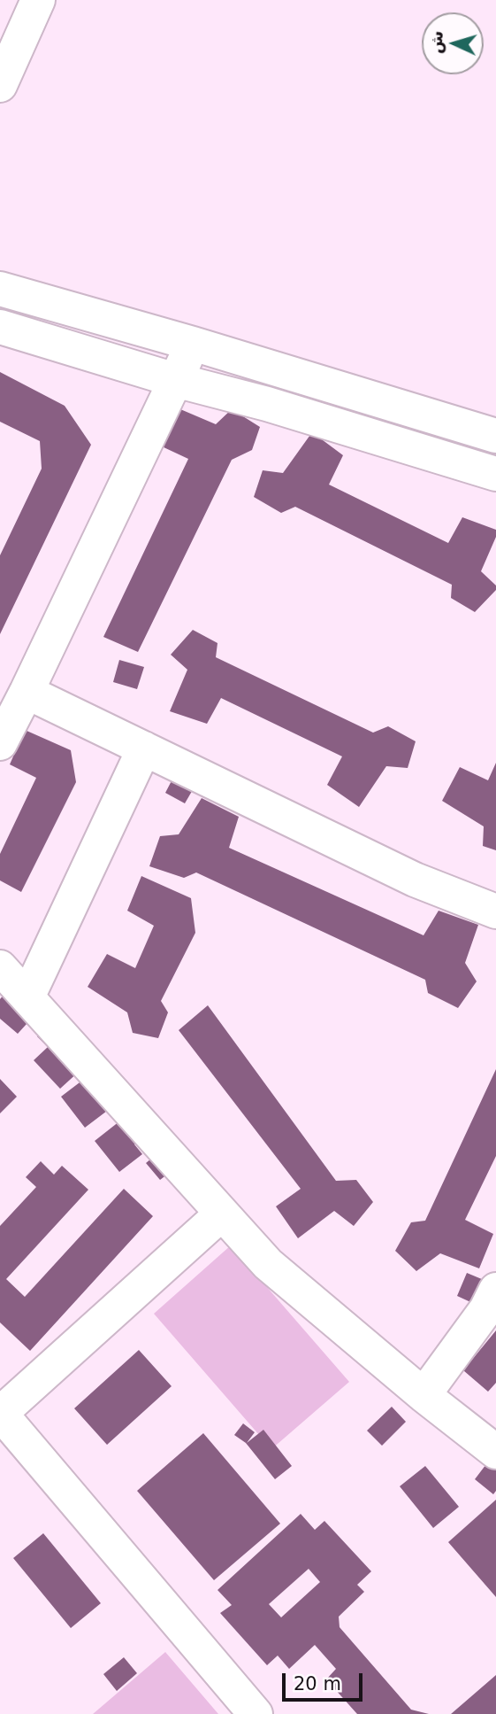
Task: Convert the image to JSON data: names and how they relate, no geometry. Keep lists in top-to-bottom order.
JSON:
{
  "scale_bar": "20 m",
  "north": "left"
}
